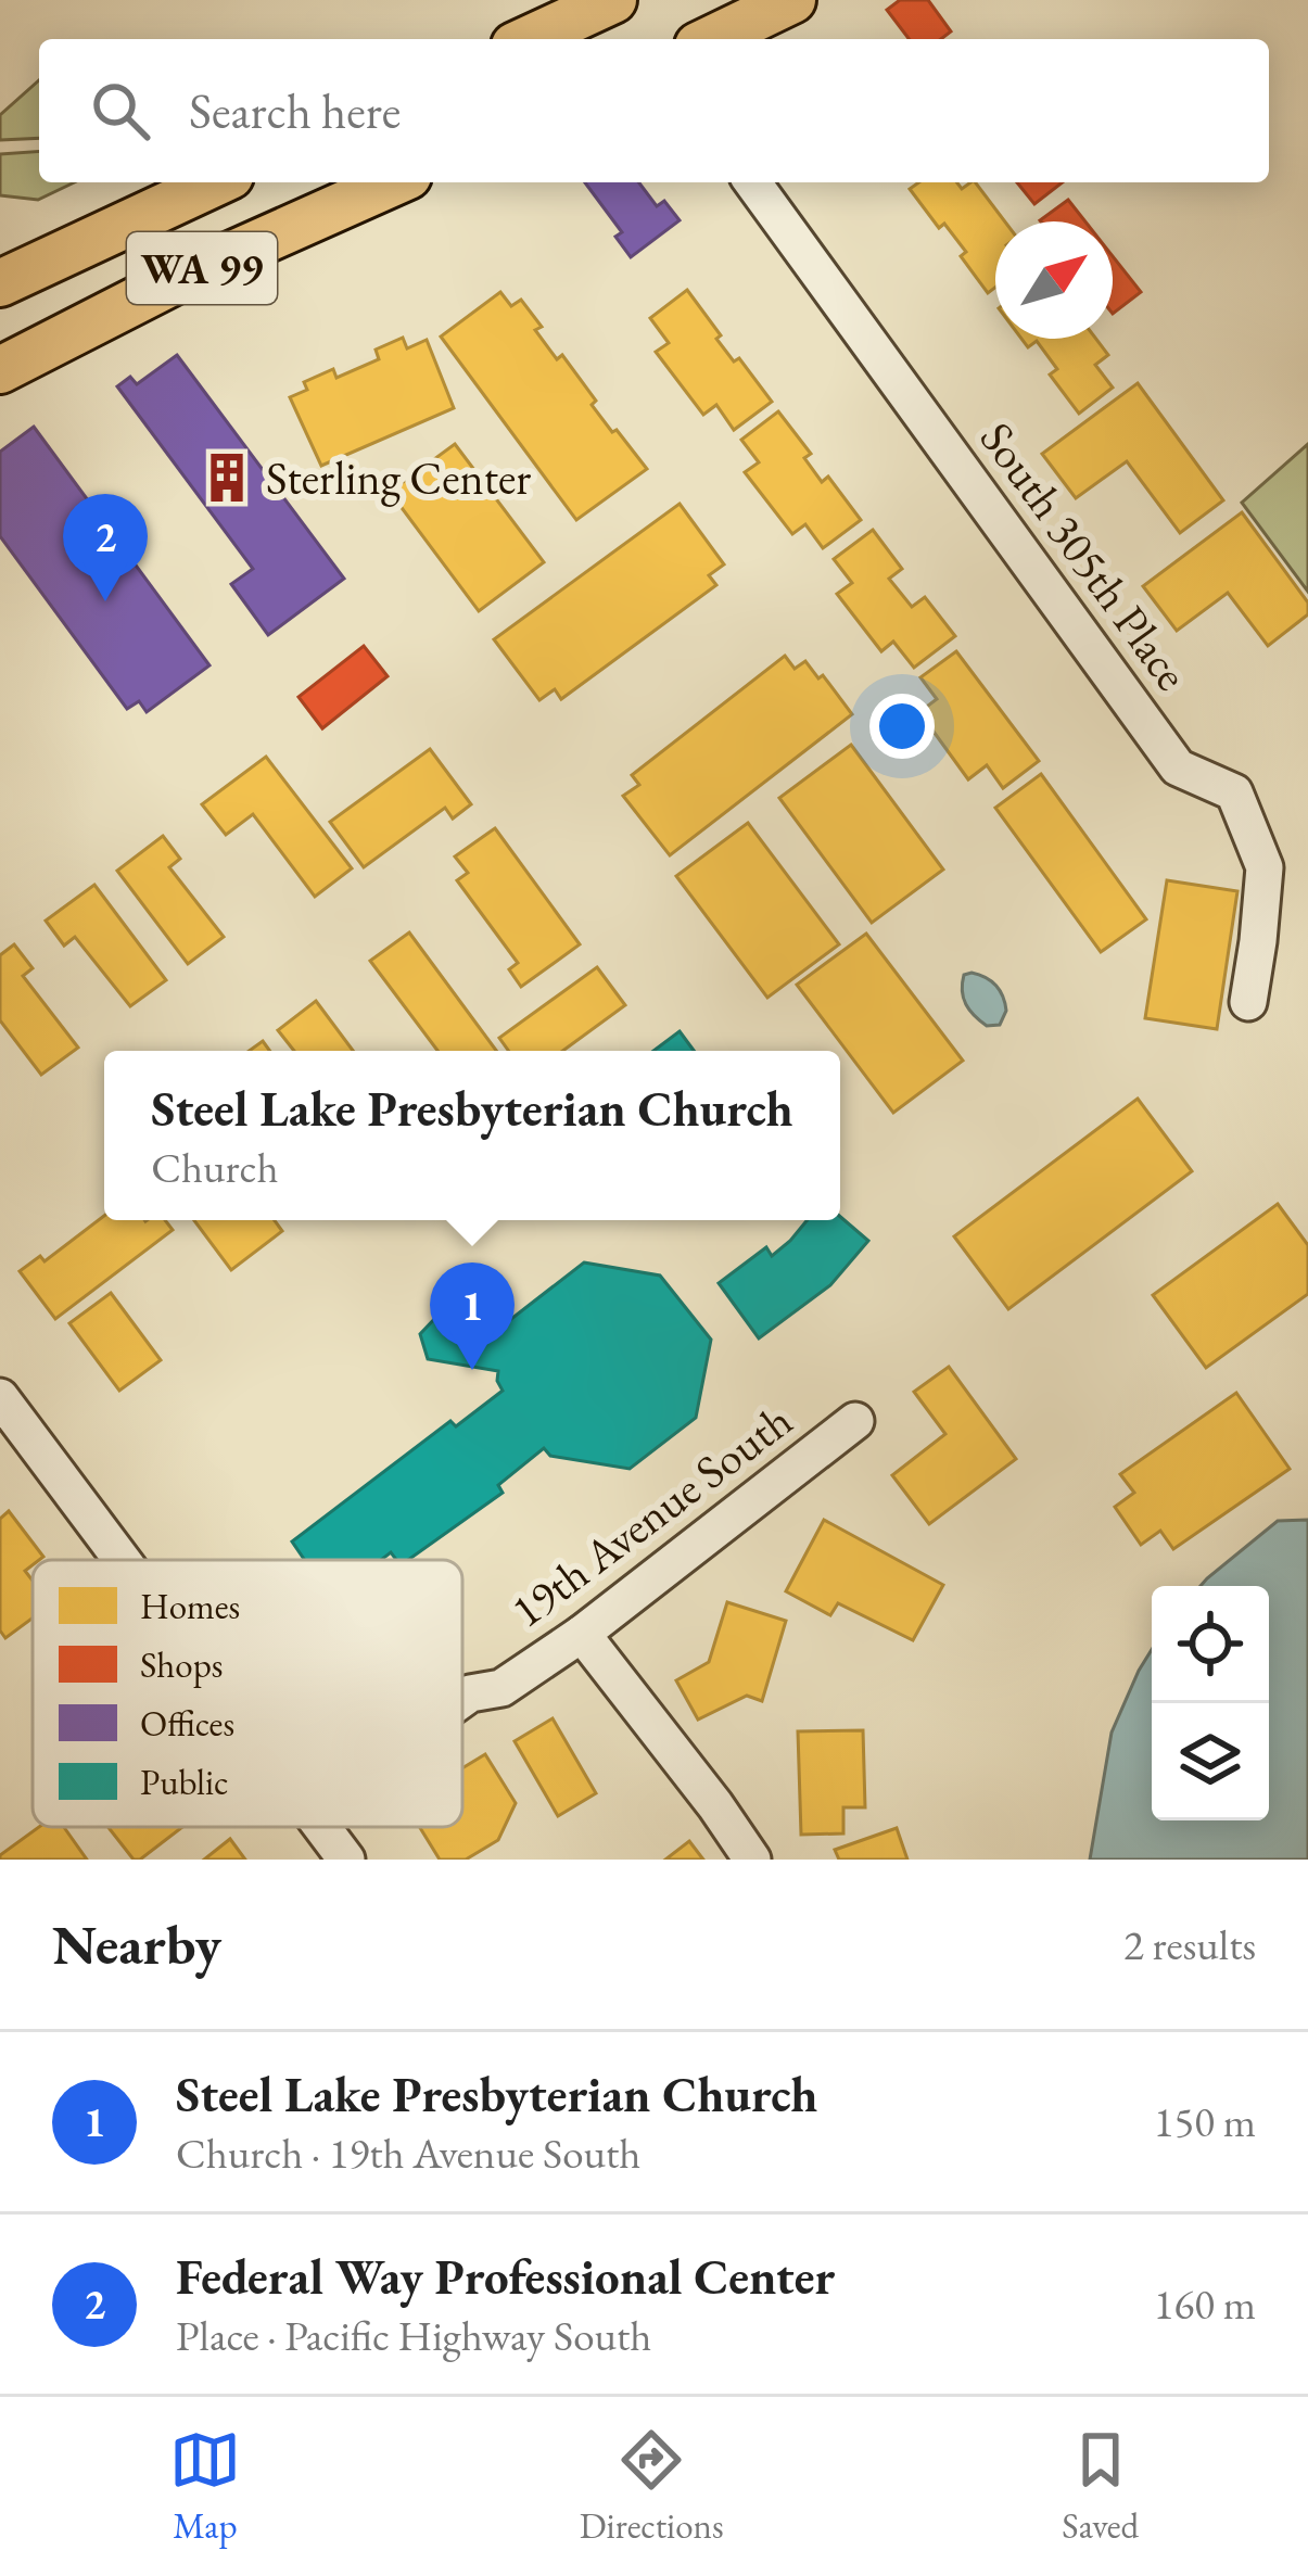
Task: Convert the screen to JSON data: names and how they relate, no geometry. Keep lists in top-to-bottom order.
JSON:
{
  "streets": {
    "main road": ["WA 99"],
    "street": ["South 305th Place", "19th Avenue South"]
  },
  "places": {
    "building": ["Sterling Center"]
  },
  "legend": [
    "Homes",
    "Shops",
    "Offices",
    "Public"
  ],
  "north": "top right",
  "page": {
    "search": "Search here",
    "pins": ["2", "1"],
    "popup": ["Steel Lake Presbyterian Church", "Church"],
    "heading": ["Nearby", "2 results"],
    "list": [
      {
        "mark": "1",
        "name": "Steel Lake Presbyterian Church",
        "note": "Church · 19th Avenue South",
        "value": "150 m"
      },
      {
        "mark": "2",
        "name": "Federal Way Professional Center",
        "note": "Place · Pacific Highway South",
        "value": "160 m"
      }
    ],
    "nav": ["Map", "Directions", "Saved"]
  }
}
